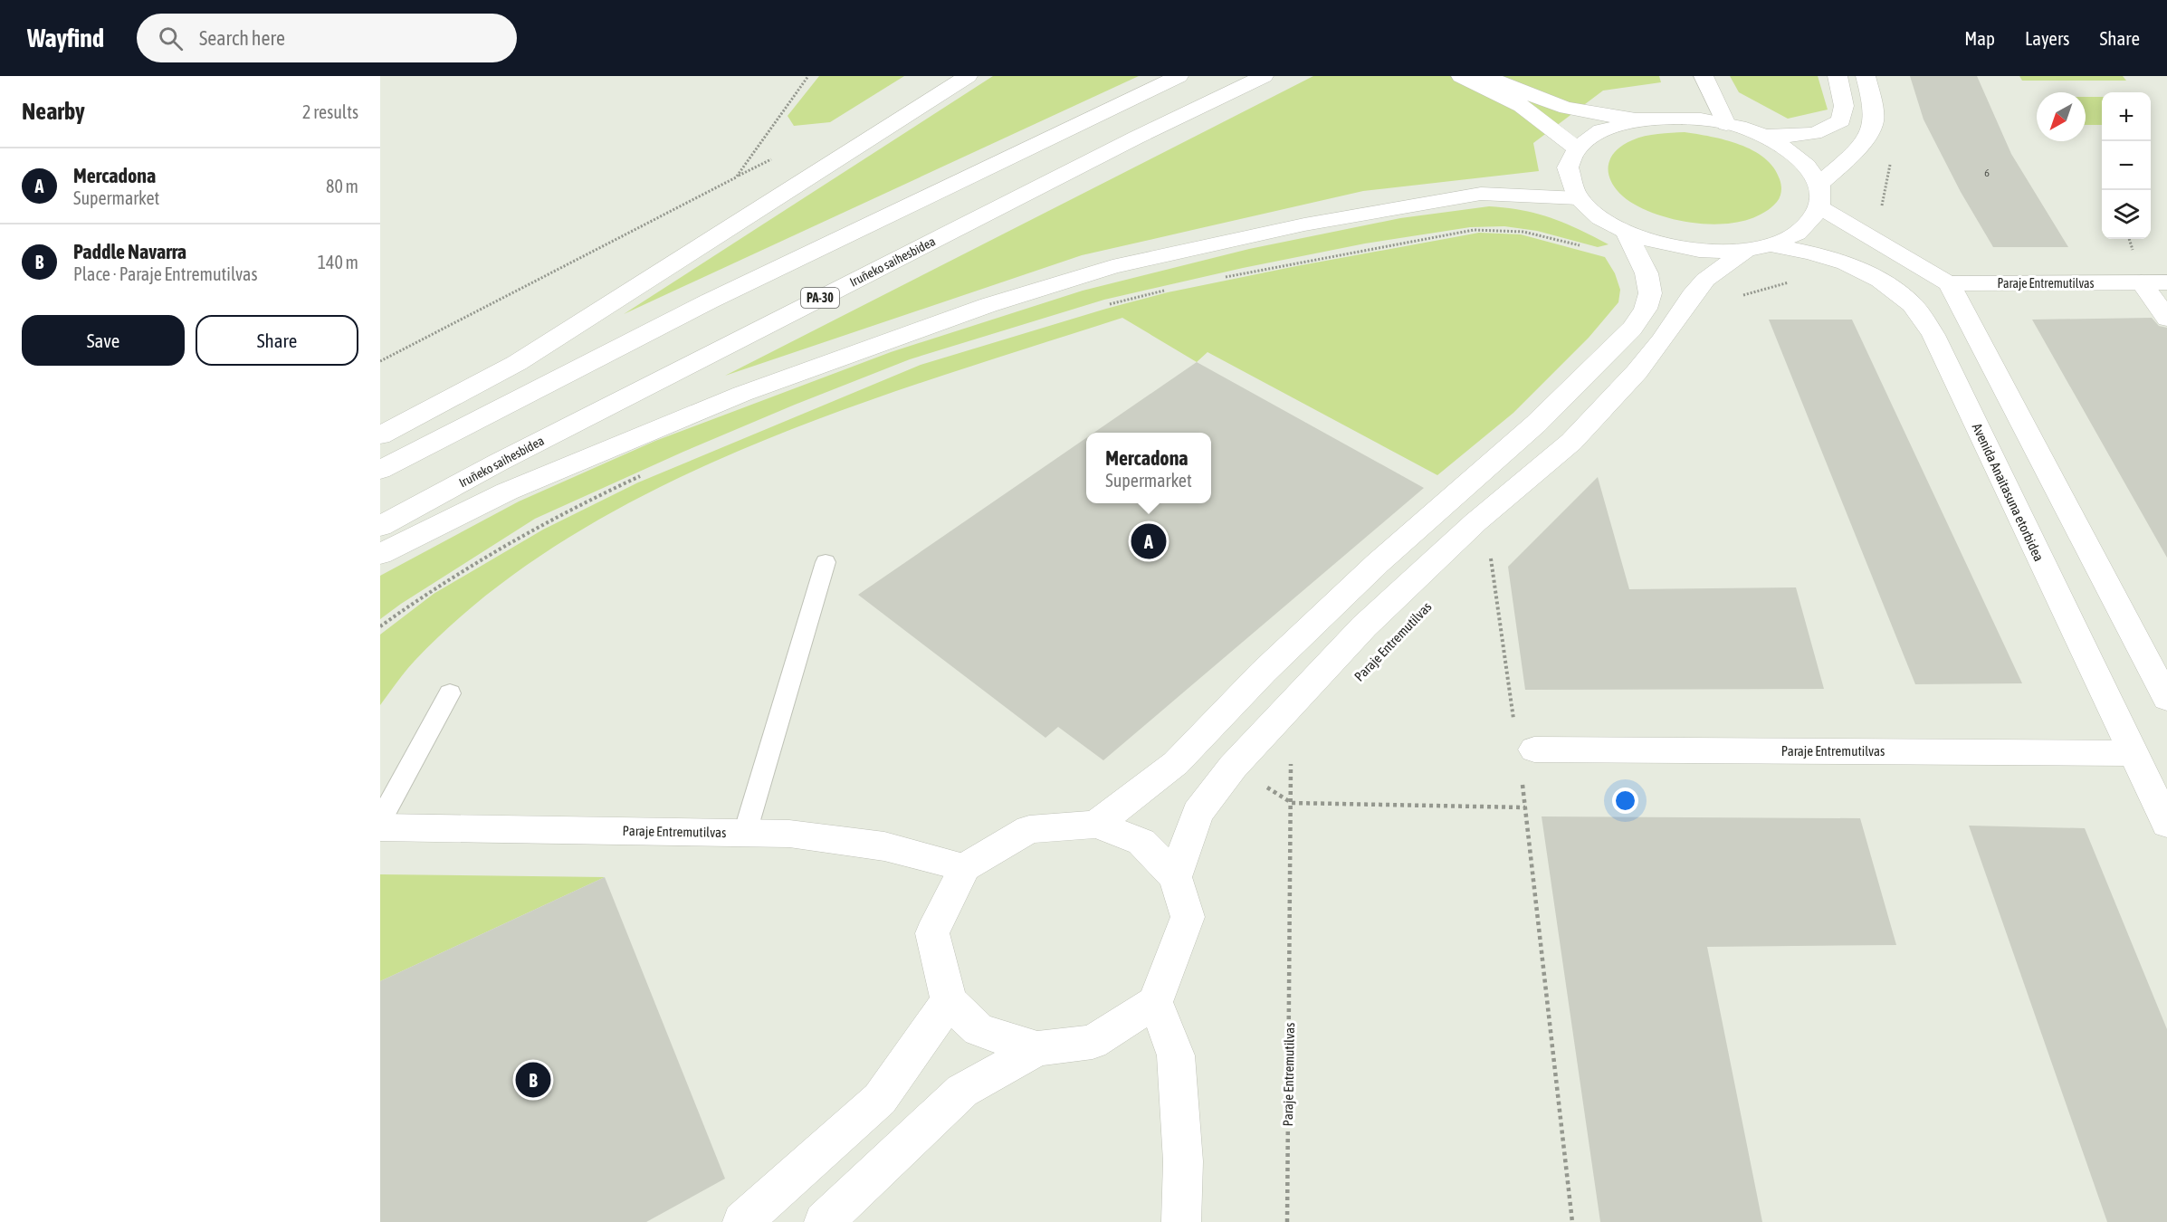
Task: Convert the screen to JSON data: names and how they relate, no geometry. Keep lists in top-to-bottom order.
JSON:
{
  "streets": {
    "main road": [
      "Iruñeko saihesbidea",
      "Paraje Entremutilvas",
      "PA-30",
      "Avenida Anaitasuna etorbidea"
    ]
  },
  "crossings": [
    ["Paraje Entremutilvas", "Avenida Anaitasuna etorbidea"]
  ],
  "house_numbers": ["6"],
  "north": "bottom left",
  "page": {
    "header": "Wayfind",
    "search": "Search here",
    "nav": ["Map", "Layers", "Share"],
    "heading": ["Nearby", "2 results"],
    "map_buttons": ["+", "−"],
    "list": [
      {
        "mark": "A",
        "name": "Mercadona",
        "note": "Supermarket",
        "value": "80 m"
      },
      {
        "mark": "B",
        "name": "Paddle Navarra",
        "note": "Place · Paraje Entremutilvas",
        "value": "140 m"
      }
    ],
    "buttons": ["Save", "Share"],
    "popup": ["Mercadona", "Supermarket"],
    "pins": ["A", "B"]
  }
}
